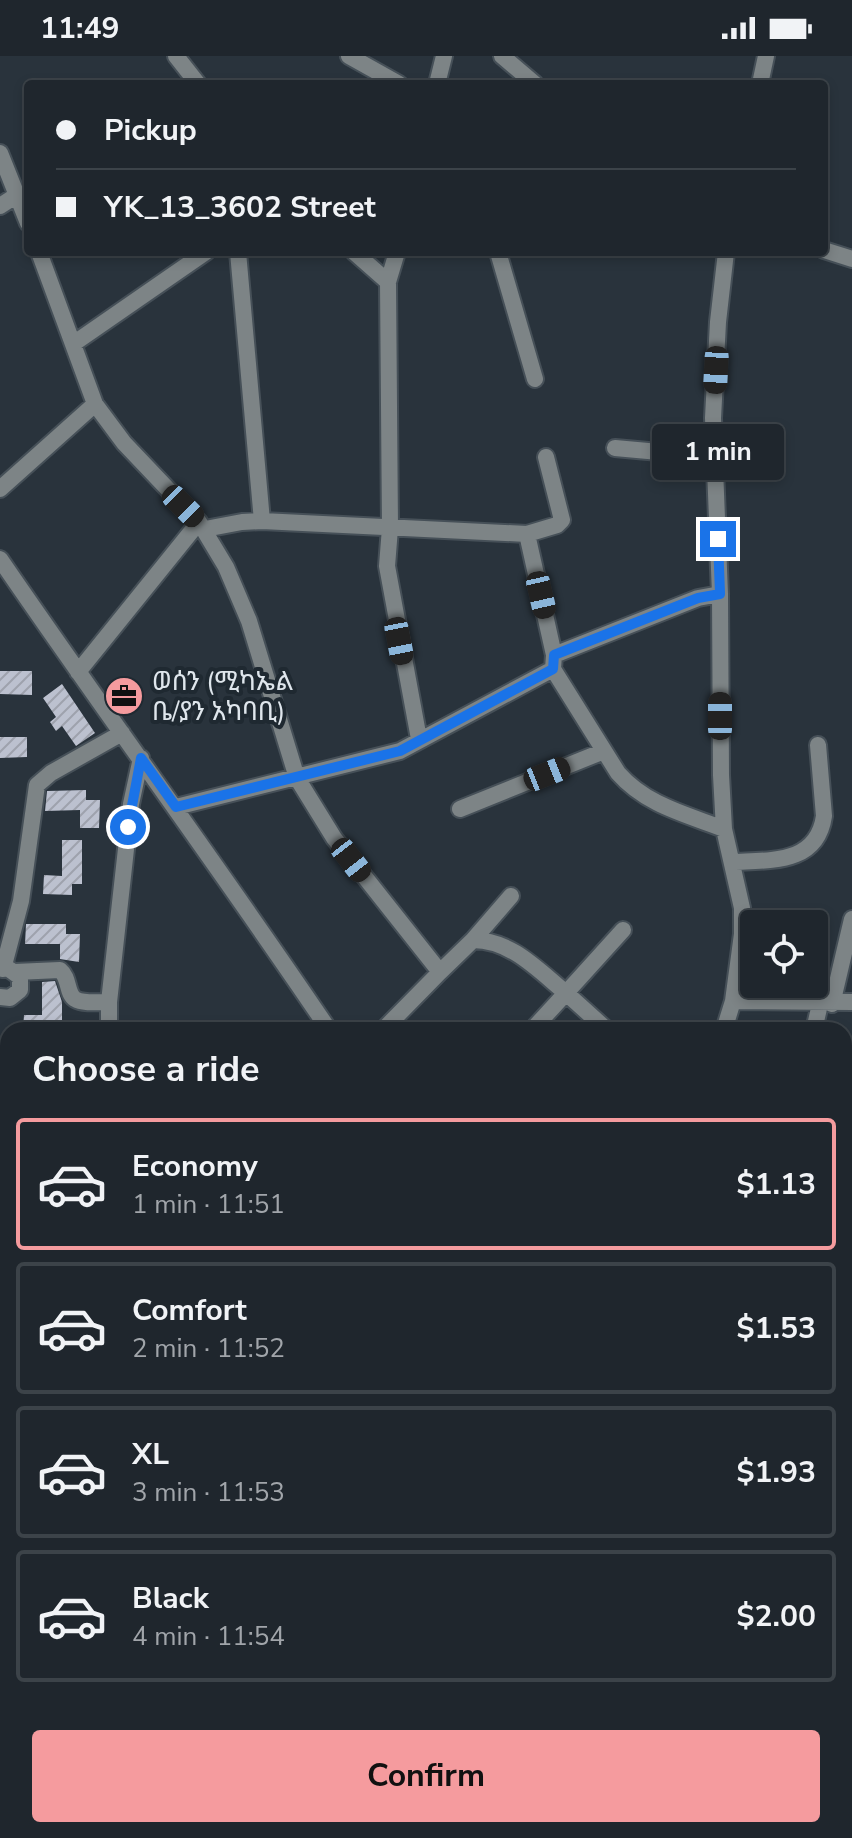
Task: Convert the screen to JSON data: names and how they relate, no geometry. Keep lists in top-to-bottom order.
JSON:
{
  "places": {
    "office": ["ወሰን (ሚካኤል ቤ/ያን አካባቢ)"]
  },
  "page": {
    "status": "11:49",
    "banner": ["Pickup", "YK_13_3602 Street"],
    "bubble": "1 min",
    "heading": "Choose a ride",
    "list": [
      {
        "name": "Economy",
        "note": "1 min · 11:51",
        "value": "$1.13"
      },
      {
        "name": "Comfort",
        "note": "2 min · 11:52",
        "value": "$1.53"
      },
      {
        "name": "XL",
        "note": "3 min · 11:53",
        "value": "$1.93"
      },
      {
        "name": "Black",
        "note": "4 min · 11:54",
        "value": "$2.00"
      }
    ],
    "buttons": "Confirm"
  }
}
